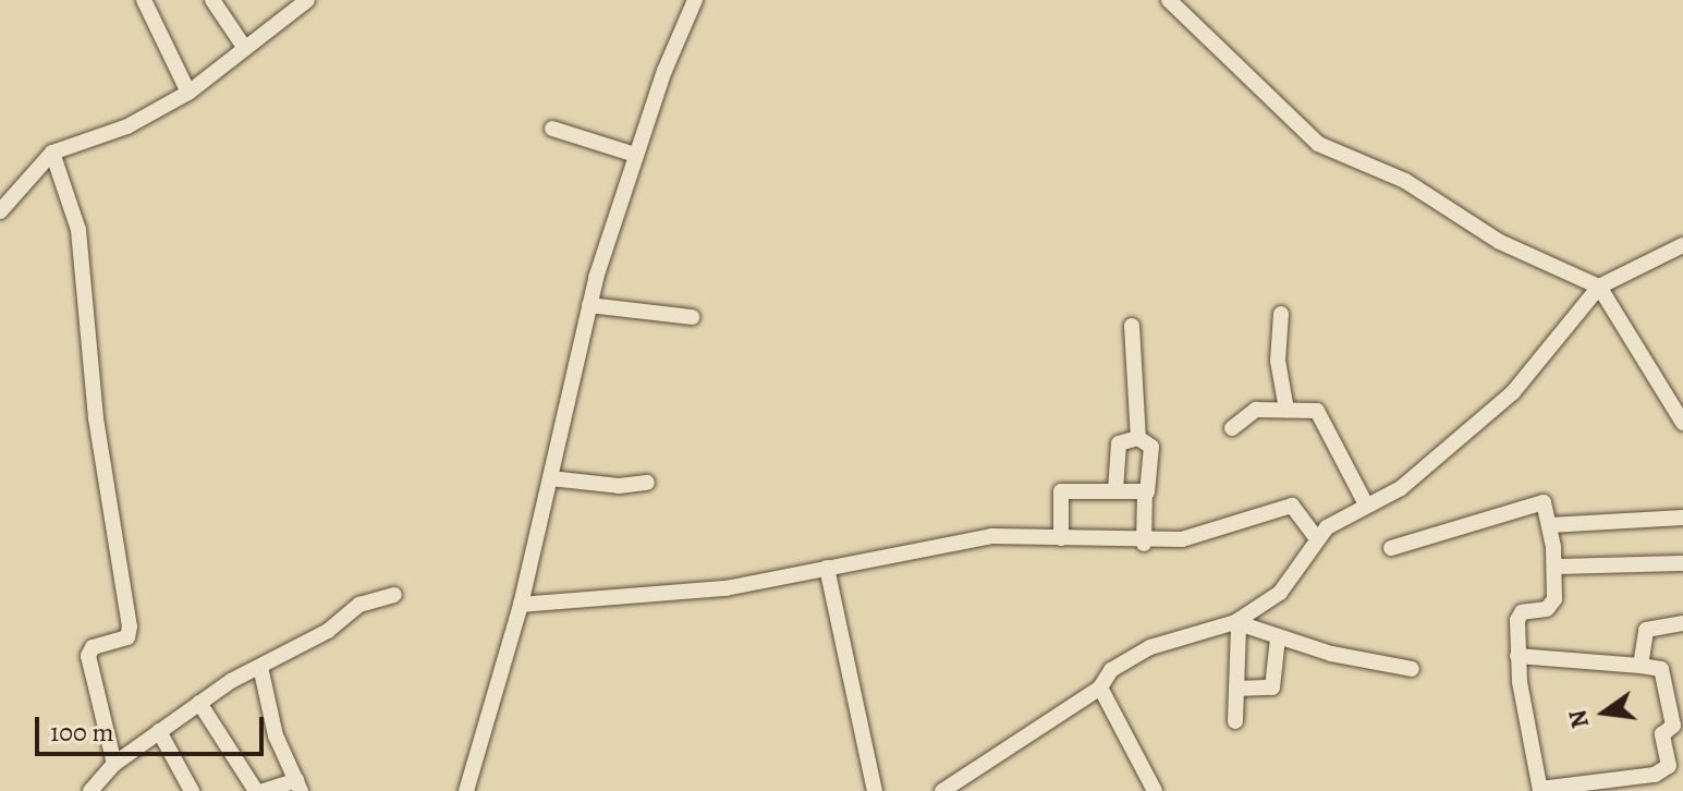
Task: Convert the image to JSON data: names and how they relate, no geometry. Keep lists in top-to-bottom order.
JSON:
{
  "scale_bar": "100 m",
  "north": "left"
}
